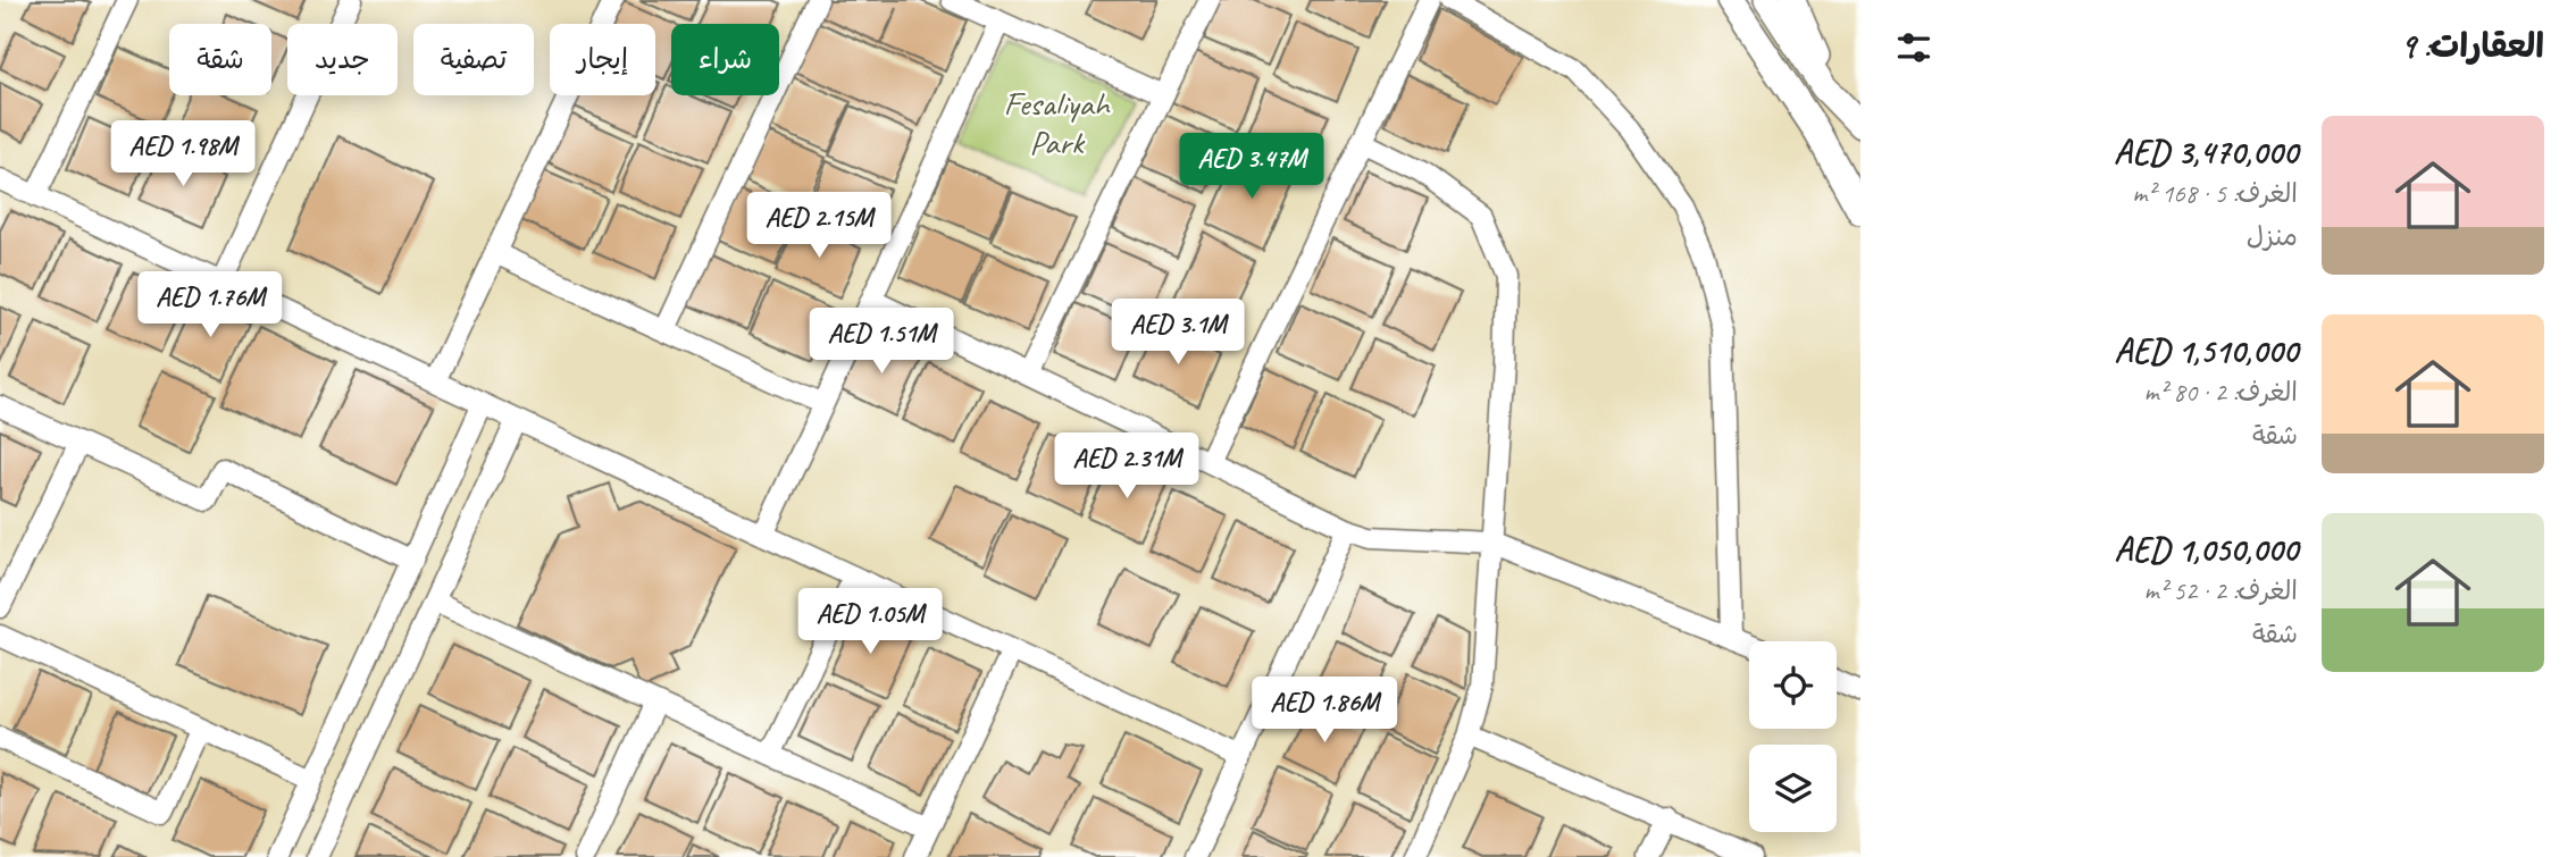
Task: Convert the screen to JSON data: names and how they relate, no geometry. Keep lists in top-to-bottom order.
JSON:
{
  "parks": ["Fesaliyah Park"],
  "page": {
    "heading": "العقارات: 9",
    "chip": [
      "شراء",
      "إيجار",
      "تصفية",
      "جديد",
      "شقة"
    ],
    "list": [
      {
        "name": "AED 3,470,000",
        "note": "الغرف: 5 · 168 m² · منزل"
      },
      {
        "name": "AED 1,510,000",
        "note": "الغرف: 2 · 80 m² · شقة"
      },
      {
        "name": "AED 1,050,000",
        "note": "الغرف: 2 · 52 m² · شقة"
      }
    ],
    "price": [
      "AED 1.98M",
      "AED 3.47M",
      "AED 2.15M",
      "AED 1.76M",
      "AED 3.1M",
      "AED 1.51M",
      "AED 2.31M",
      "AED 1.05M",
      "AED 1.86M"
    ]
  }
}
